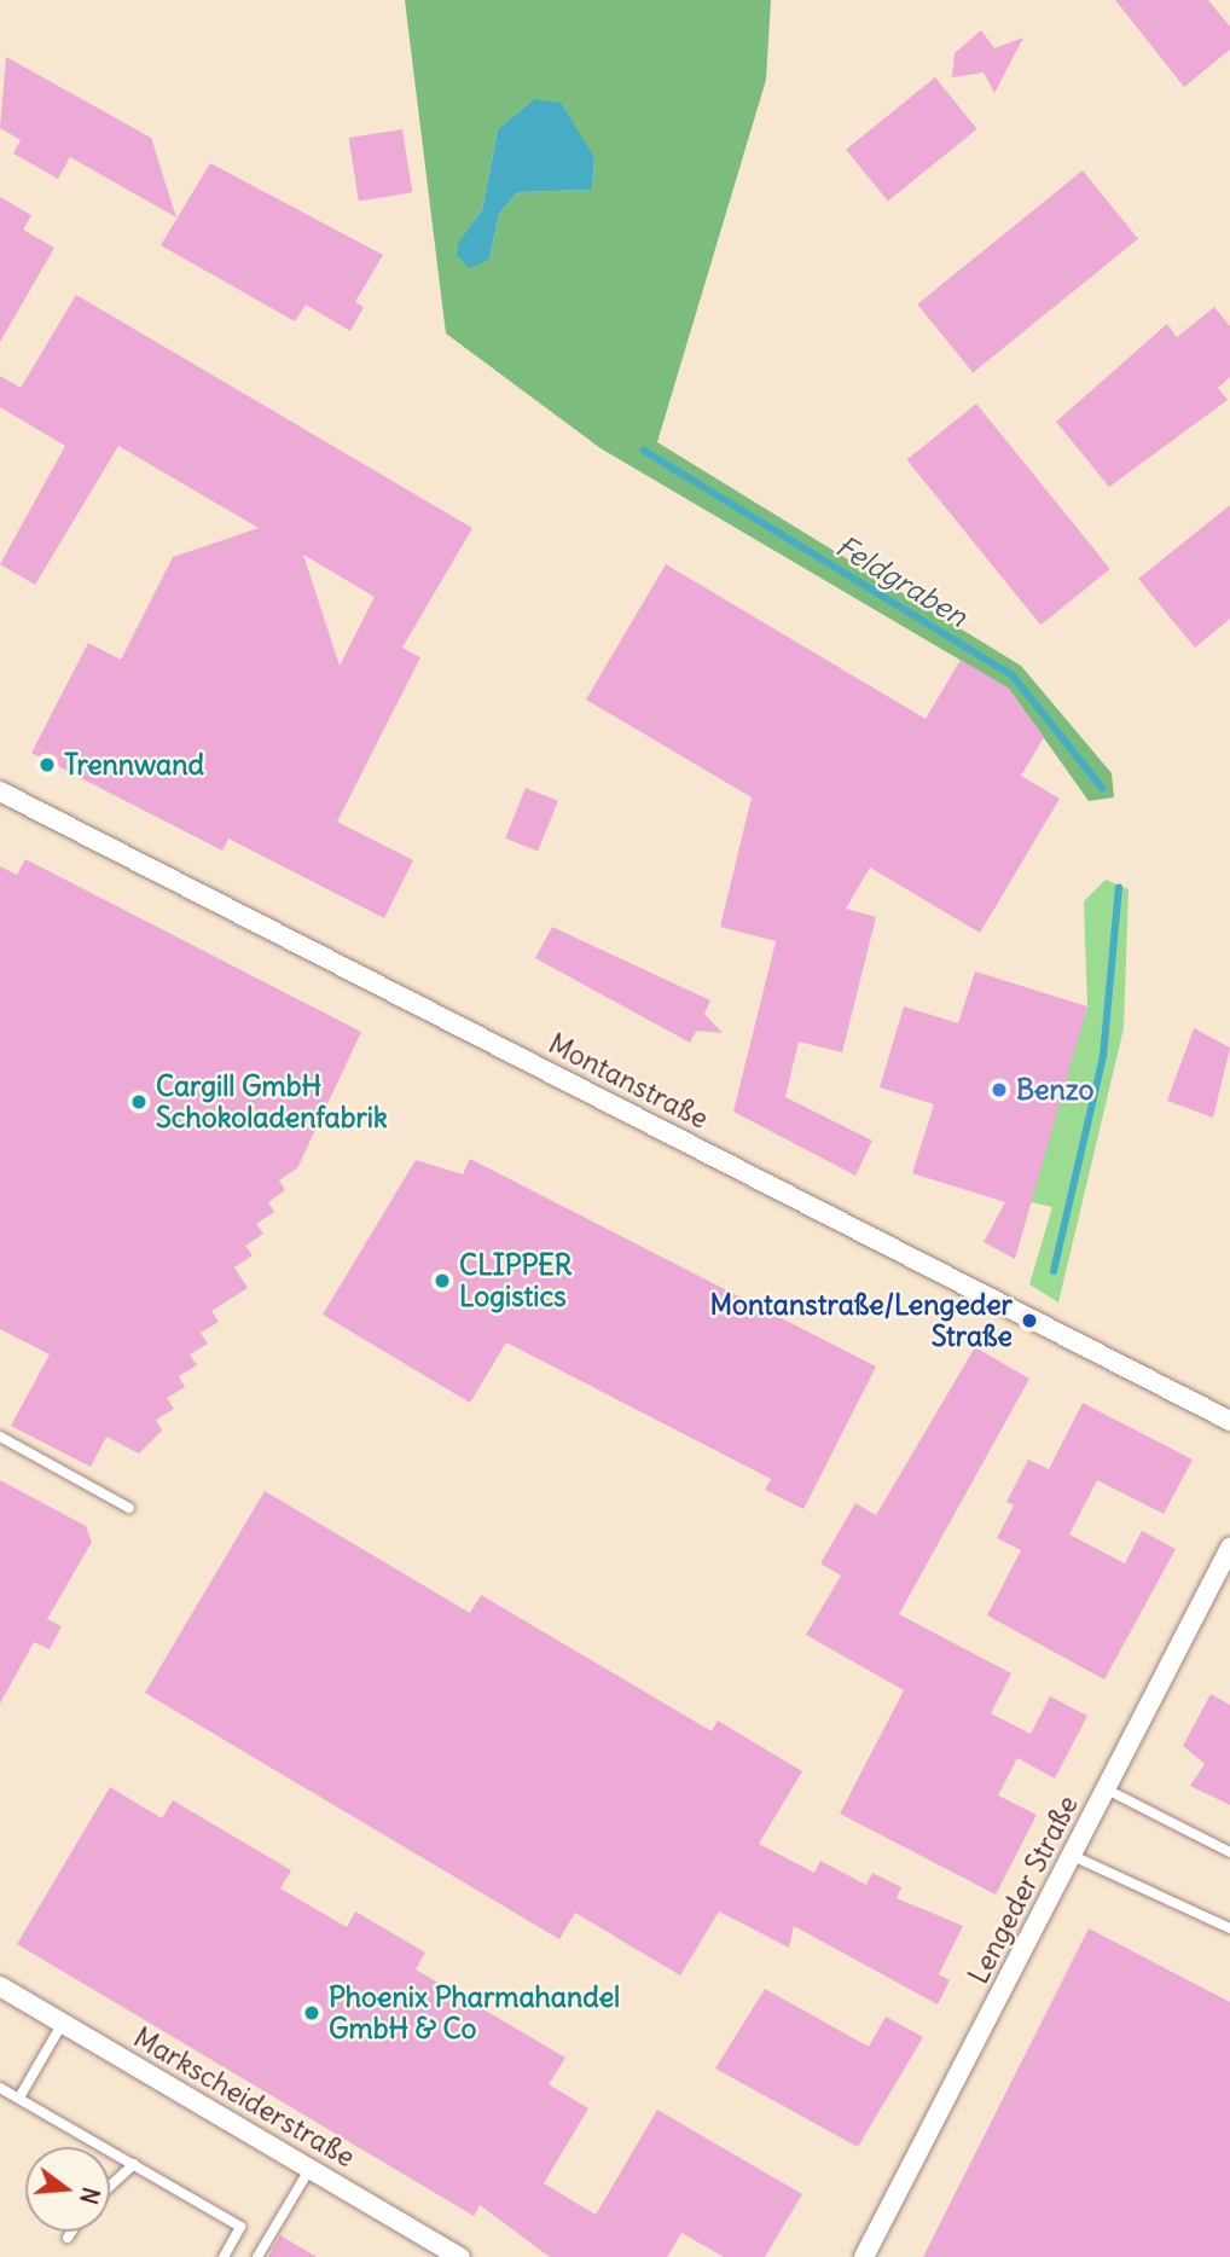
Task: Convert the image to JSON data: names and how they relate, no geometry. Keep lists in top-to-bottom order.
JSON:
{
  "streets": {
    "street": ["Montanstraße", "Lengeder Straße", "Markscheiderstraße"]
  },
  "water": ["Feldgraben"],
  "places": [
    "Trennwand",
    "Benzo",
    "Cargill GmbH Schokoladenfabrik",
    "CLIPPER Logistics",
    "Montanstraße/Lengeder Straße",
    "Phoenix Pharmahandel GmbH & Co"
  ],
  "north": "right"
}
